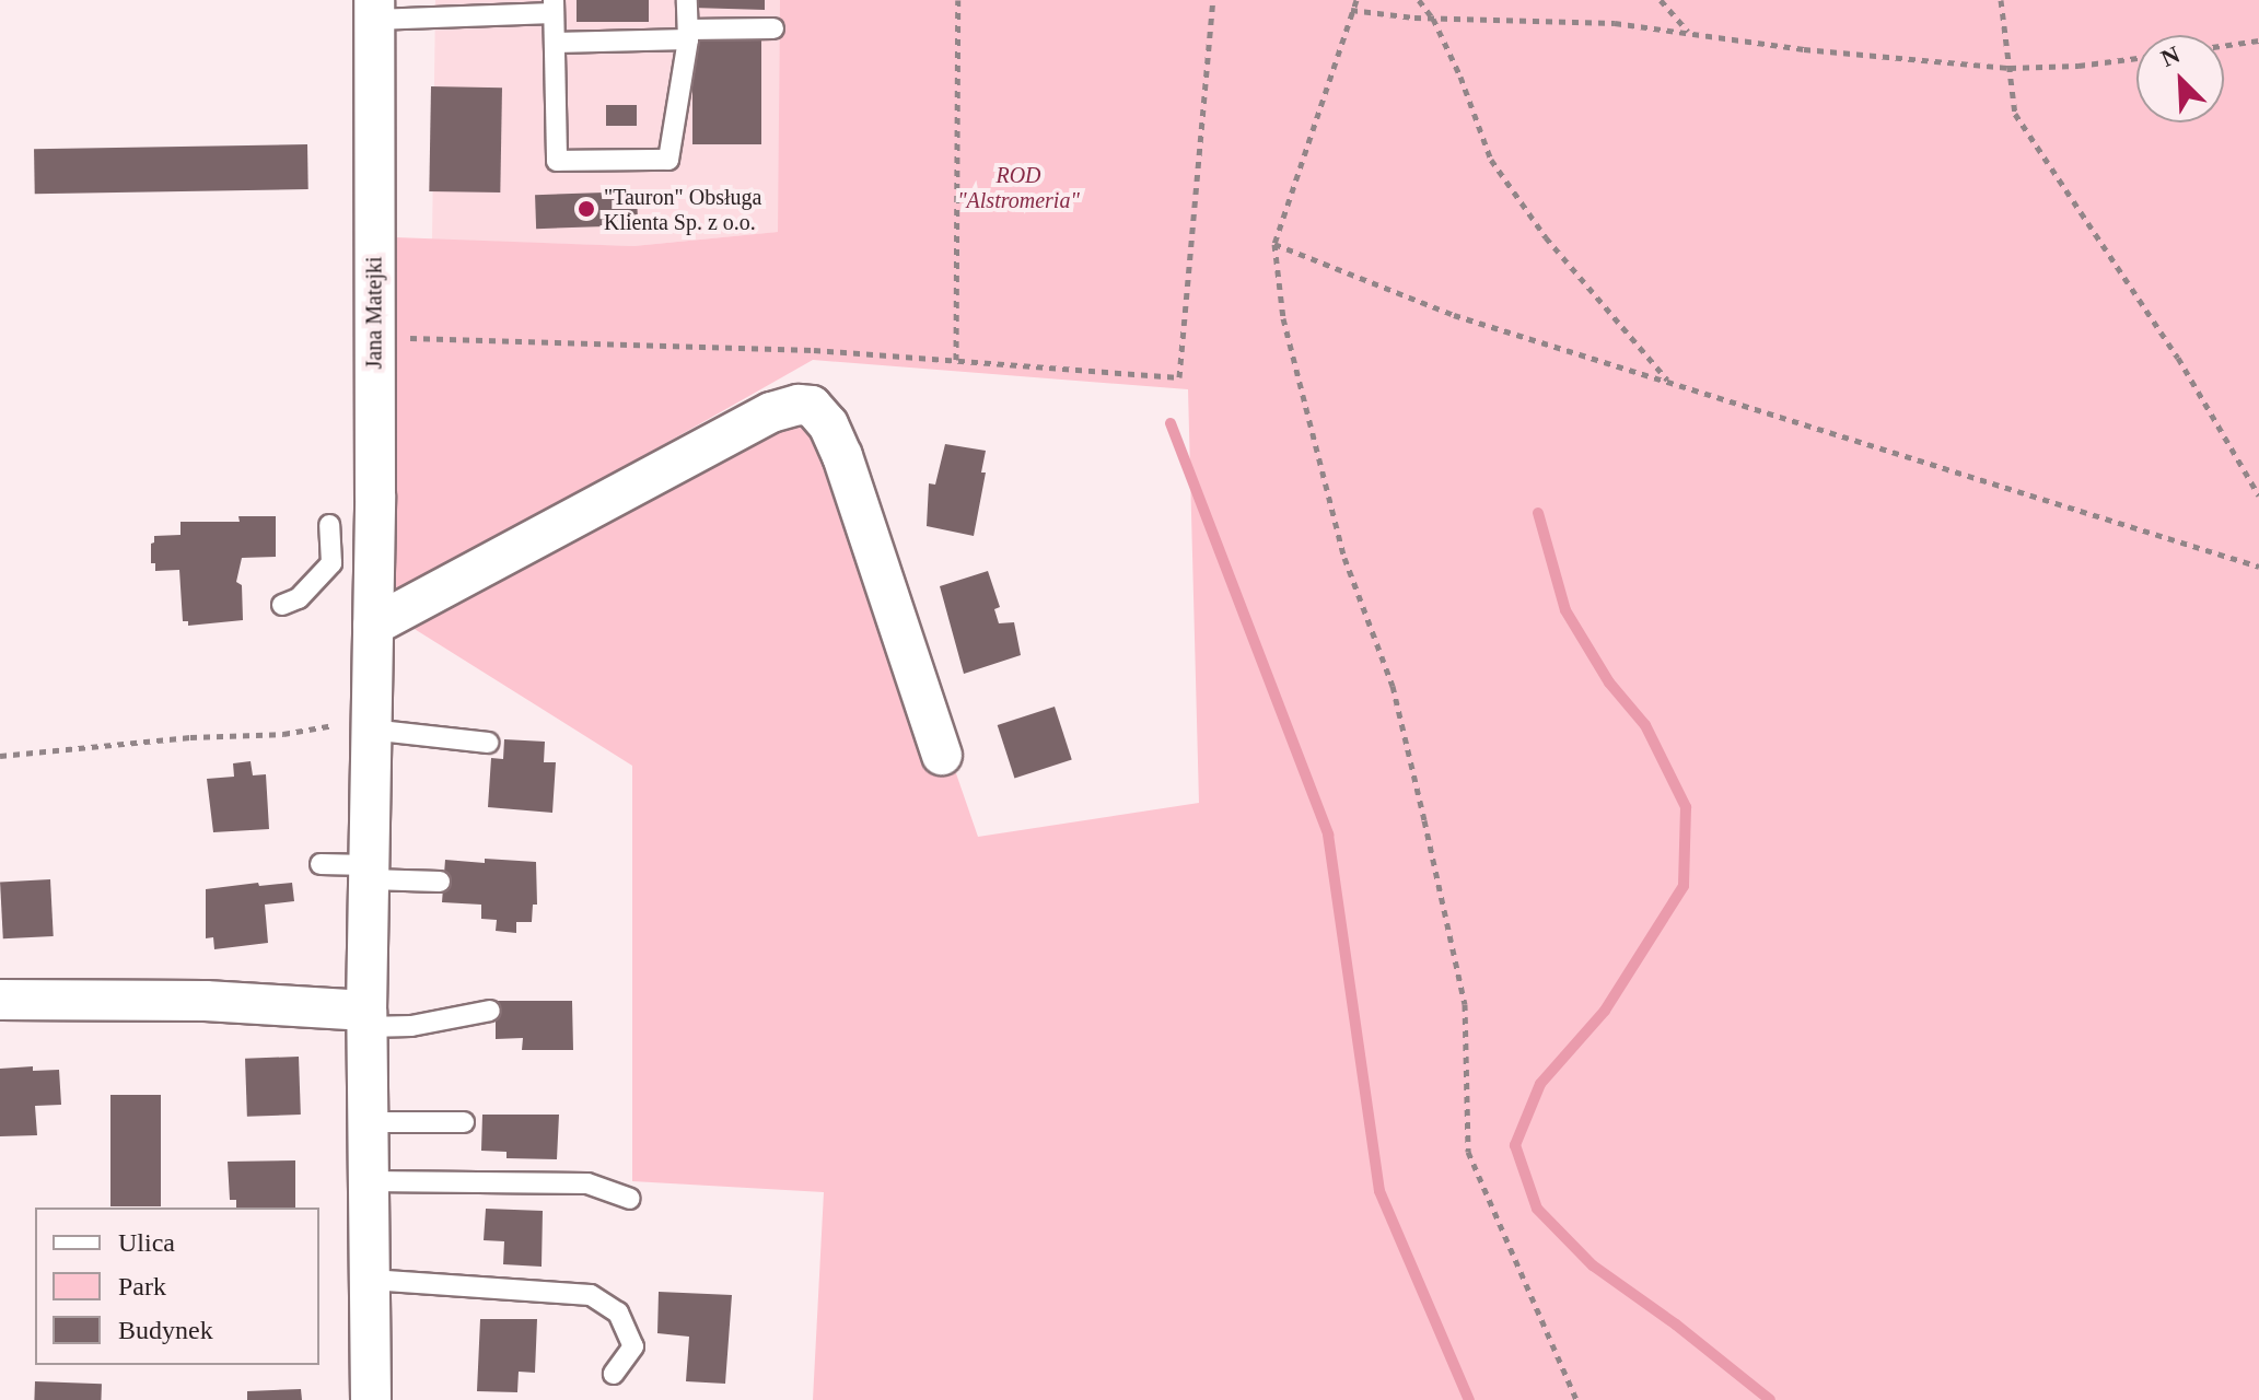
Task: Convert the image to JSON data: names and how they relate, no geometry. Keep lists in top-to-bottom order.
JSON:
{
  "streets": {
    "street": ["Jana Matejki"]
  },
  "parks": ["ROD \"Alstromeria\""],
  "places": ["\"Tauron\" Obsługa Klienta Sp. z o.o."],
  "legend": ["Ulica", "Park", "Budynek"],
  "north": "top left"
}
